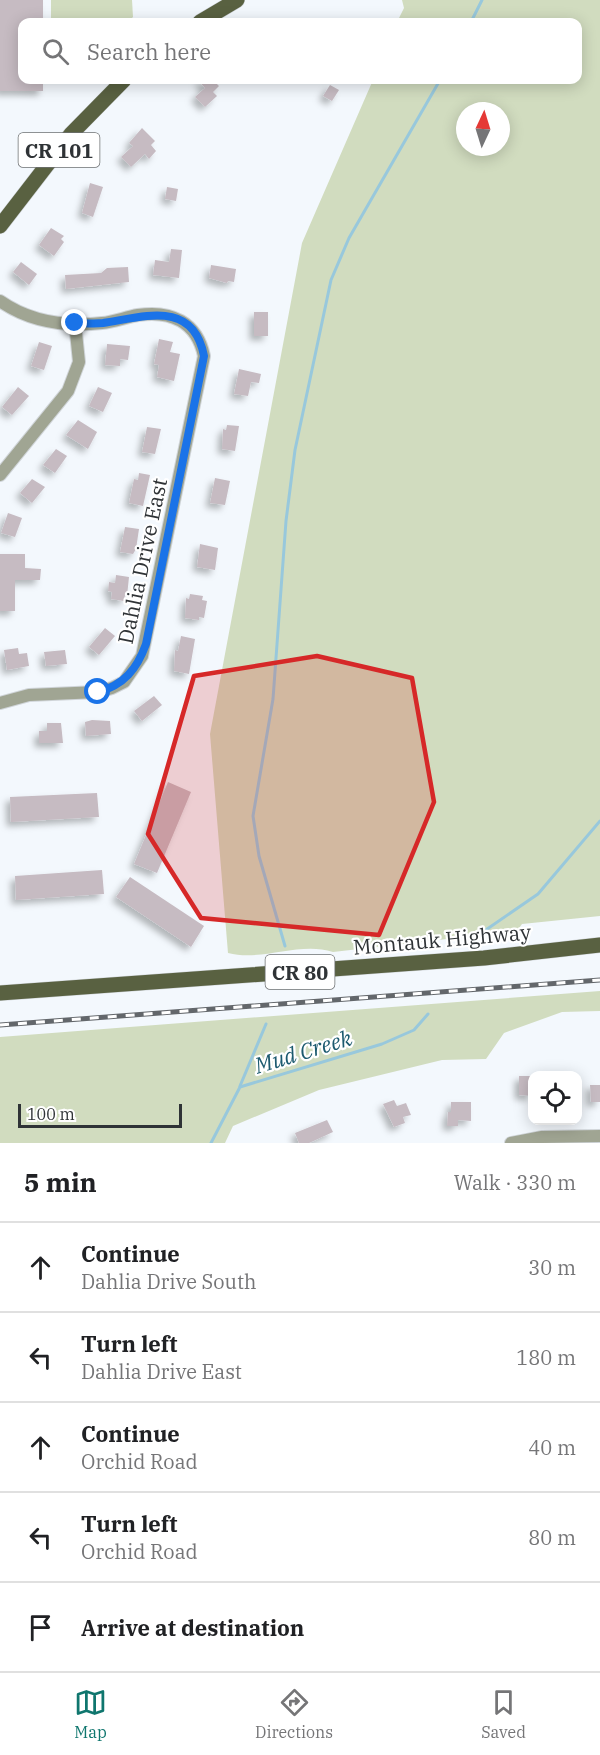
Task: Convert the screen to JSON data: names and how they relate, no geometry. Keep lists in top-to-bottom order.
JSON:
{
  "streets": {
    "main road": ["CR 101", "Montauk Highway", "CR 80"],
    "street": ["Dahlia Drive East"]
  },
  "water": ["Mud Creek"],
  "scale_bar": "100 m",
  "north": "top",
  "page": {
    "search": "Search here",
    "scale": "100 m",
    "heading": ["5 min", "Walk · 330 m"],
    "list": [
      ["Continue", "Dahlia Drive South", "30 m"],
      ["Turn left", "Dahlia Drive East", "180 m"],
      ["Continue", "Orchid Road", "40 m"],
      ["Turn left", "Orchid Road", "80 m"],
      "Arrive at destination"
    ],
    "nav": ["Map", "Directions", "Saved"]
  }
}
